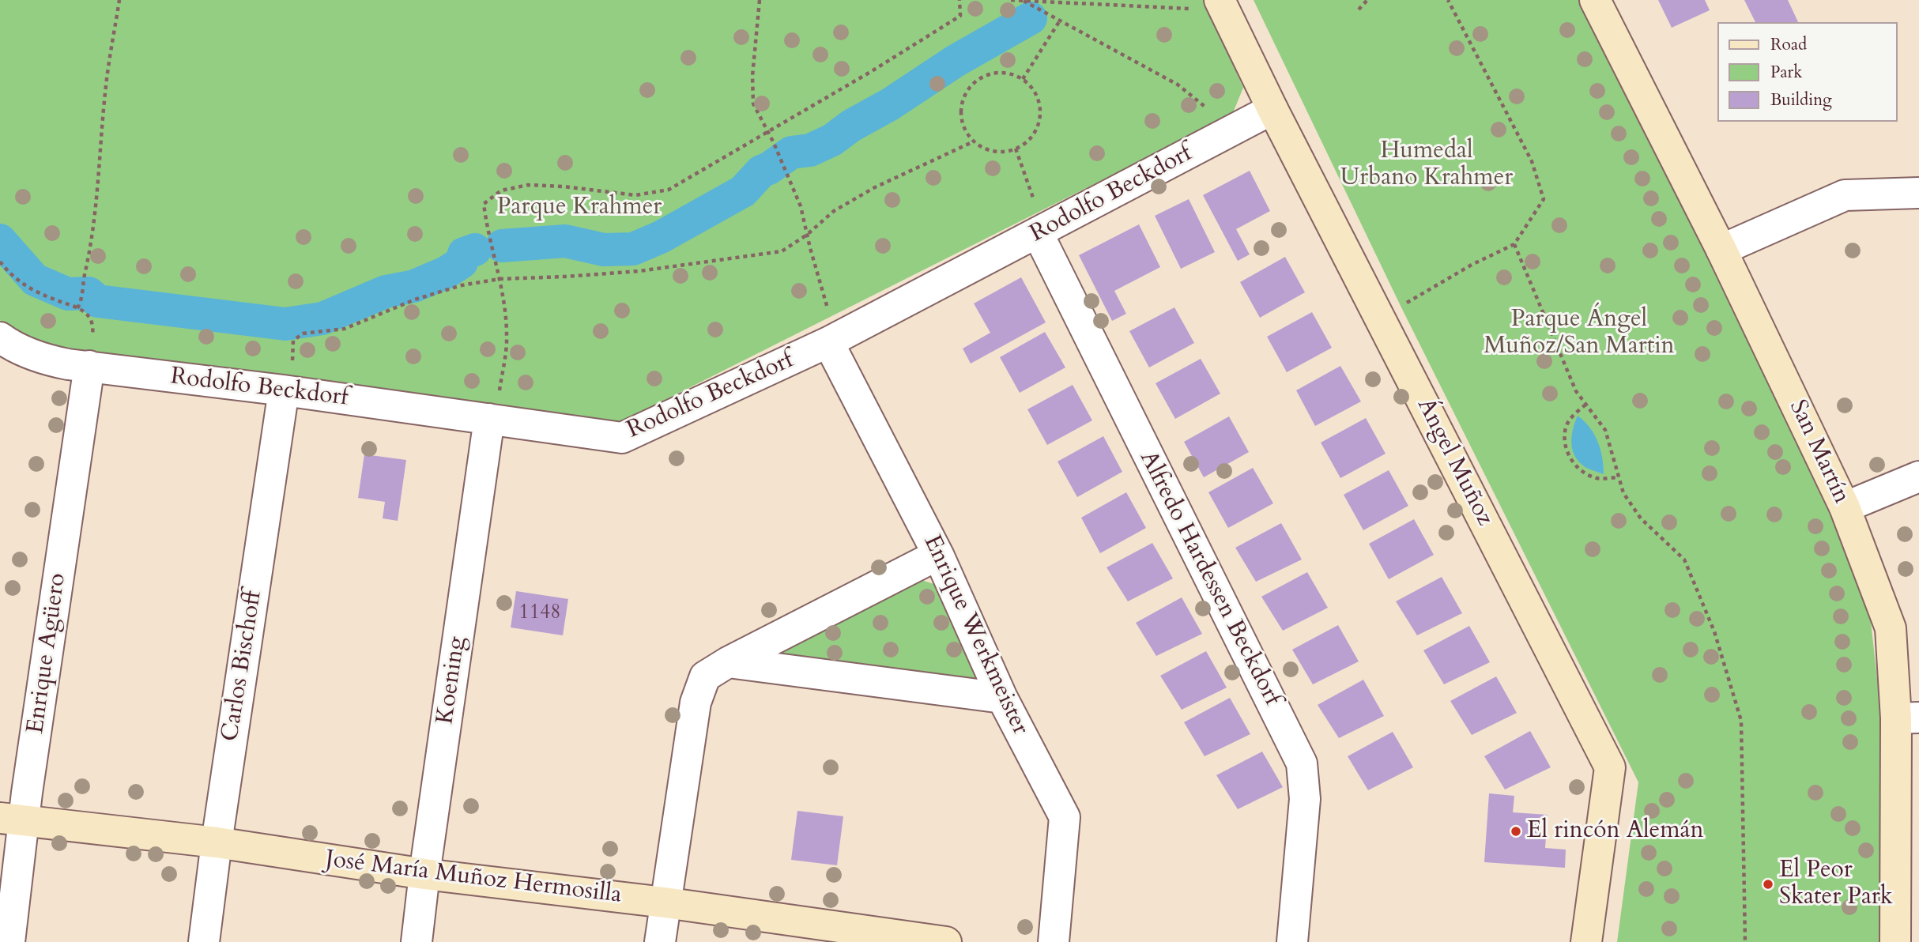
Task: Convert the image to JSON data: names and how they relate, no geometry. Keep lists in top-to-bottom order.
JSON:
{
  "streets": {
    "street": [
      "Rodolfo Beckdorf",
      "San Martín",
      "Ángel Muñoz",
      "Alfredo Hardessen Beckdorf",
      "Enrique Werkmeister",
      "Enrique Agüero",
      "Carlos Bischoff",
      "Koening",
      "José María Muñoz Hermosilla"
    ]
  },
  "crossings": [
    ["Rodolfo Beckdorf", "Ángel Muñoz"],
    ["Rodolfo Beckdorf", "Alfredo Hardessen Beckdorf"],
    ["Rodolfo Beckdorf", "Enrique Werkmeister"],
    ["Rodolfo Beckdorf", "Enrique Agüero"],
    ["Rodolfo Beckdorf", "Carlos Bischoff"],
    ["Rodolfo Beckdorf", "Koening"],
    ["Enrique Agüero", "José María Muñoz Hermosilla"],
    ["Carlos Bischoff", "José María Muñoz Hermosilla"],
    ["Koening", "José María Muñoz Hermosilla"]
  ],
  "parks": ["Humedal Urbano Krahmer", "Parque Krahmer", "Parque Ángel Muñoz/San Martin"],
  "places": ["El rincón Alemán", "El Peor Skater Park"],
  "house_numbers": ["1148"],
  "legend": ["Road", "Park", "Building"]
}
